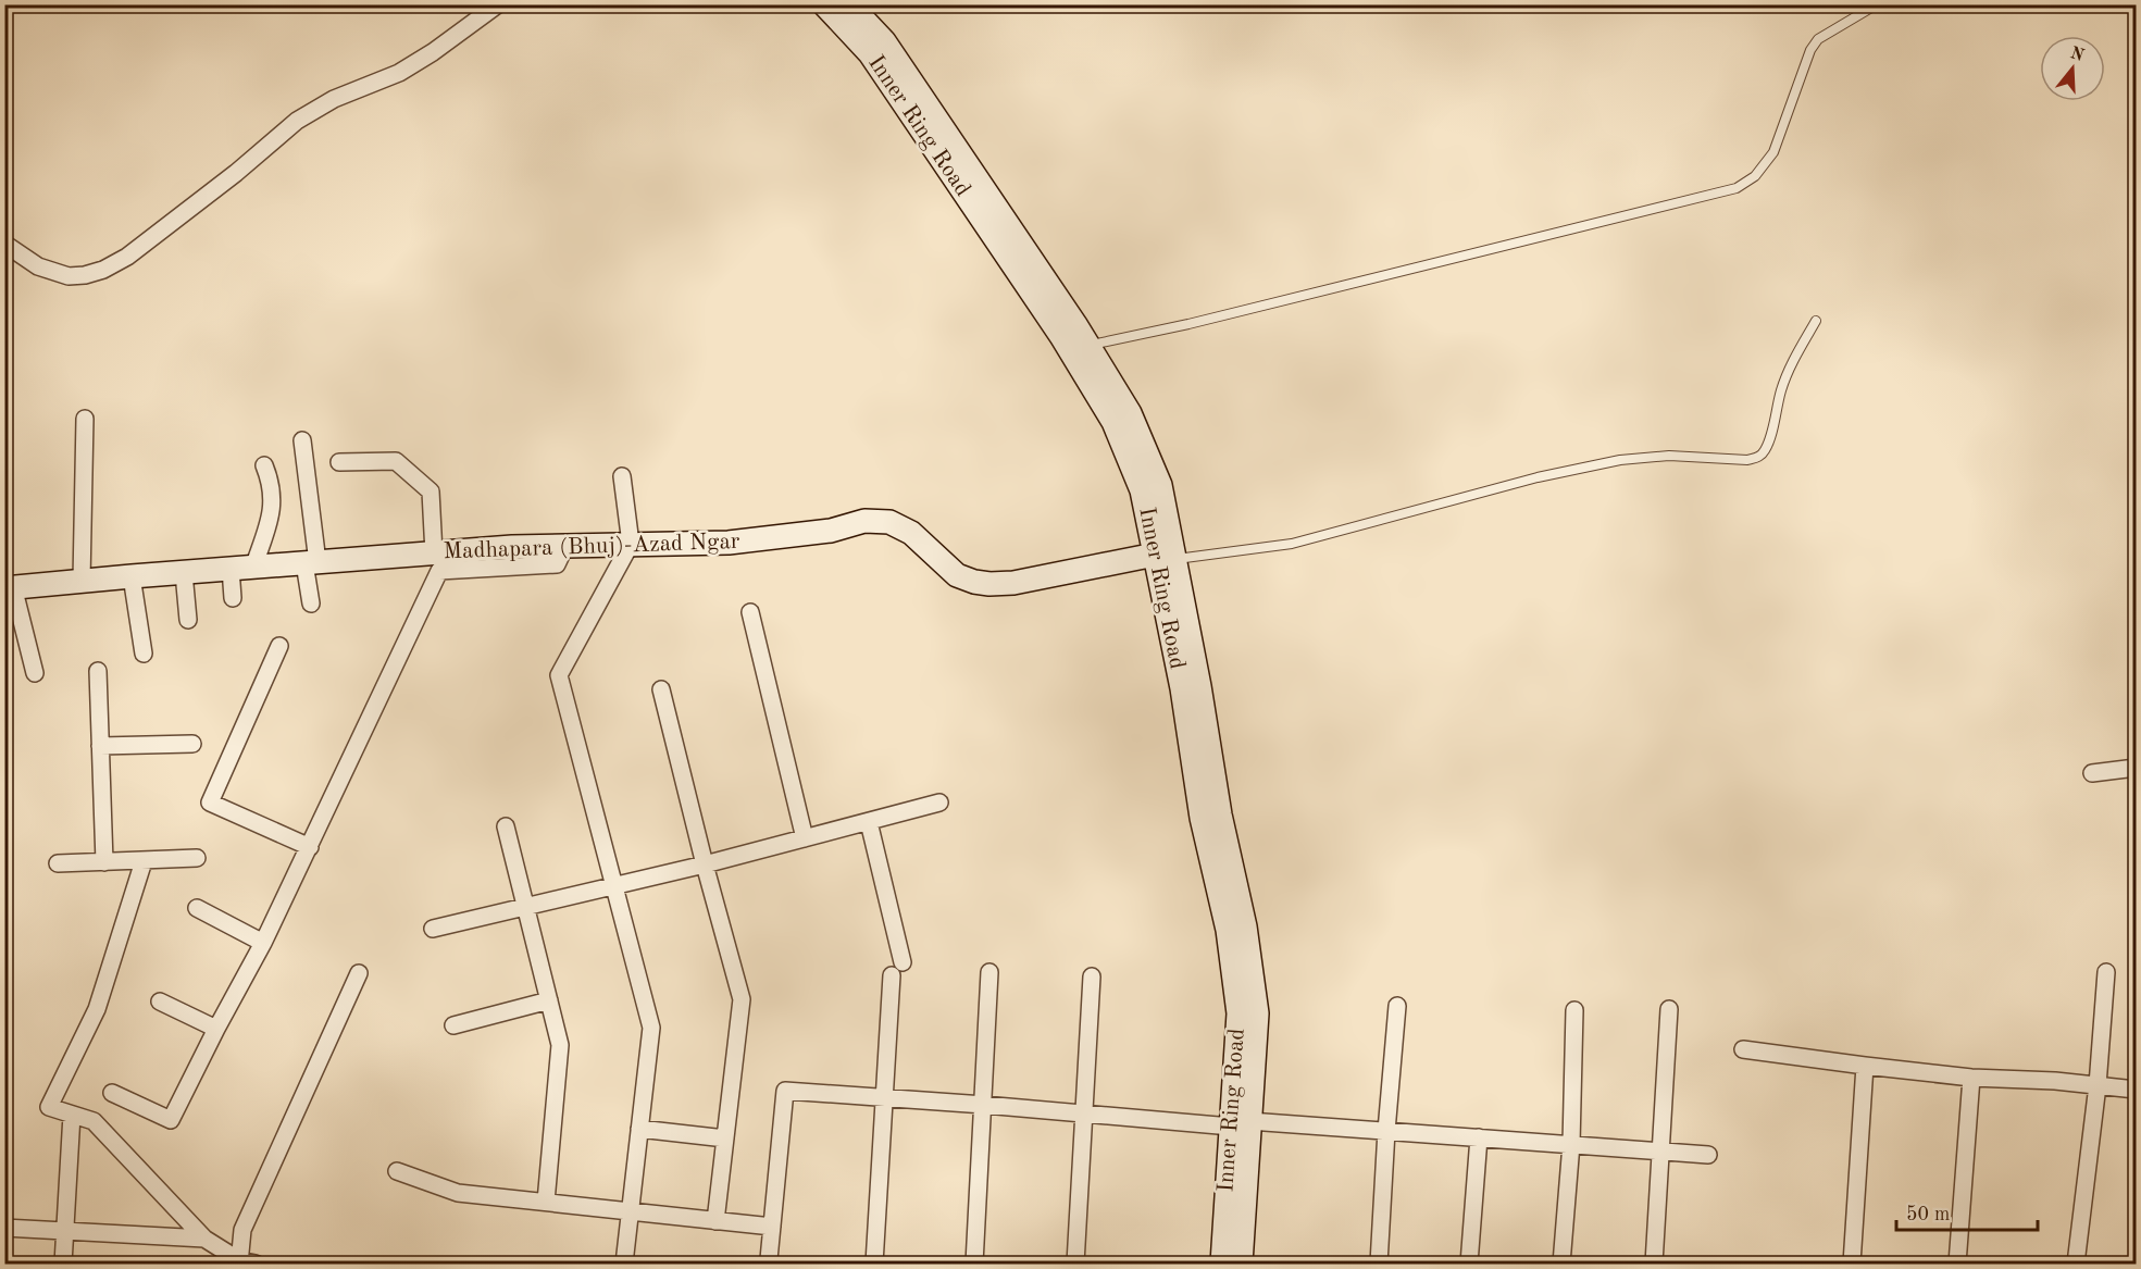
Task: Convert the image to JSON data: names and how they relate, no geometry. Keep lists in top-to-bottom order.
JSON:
{
  "streets": {
    "main road": ["Inner Ring Road", "Madhapara (Bhuj)-Azad Ngar"]
  },
  "crossings": [
    ["Inner Ring Road", "Madhapara (Bhuj)-Azad Ngar"]
  ],
  "scale_bar": "50 m",
  "north": "top"
}
